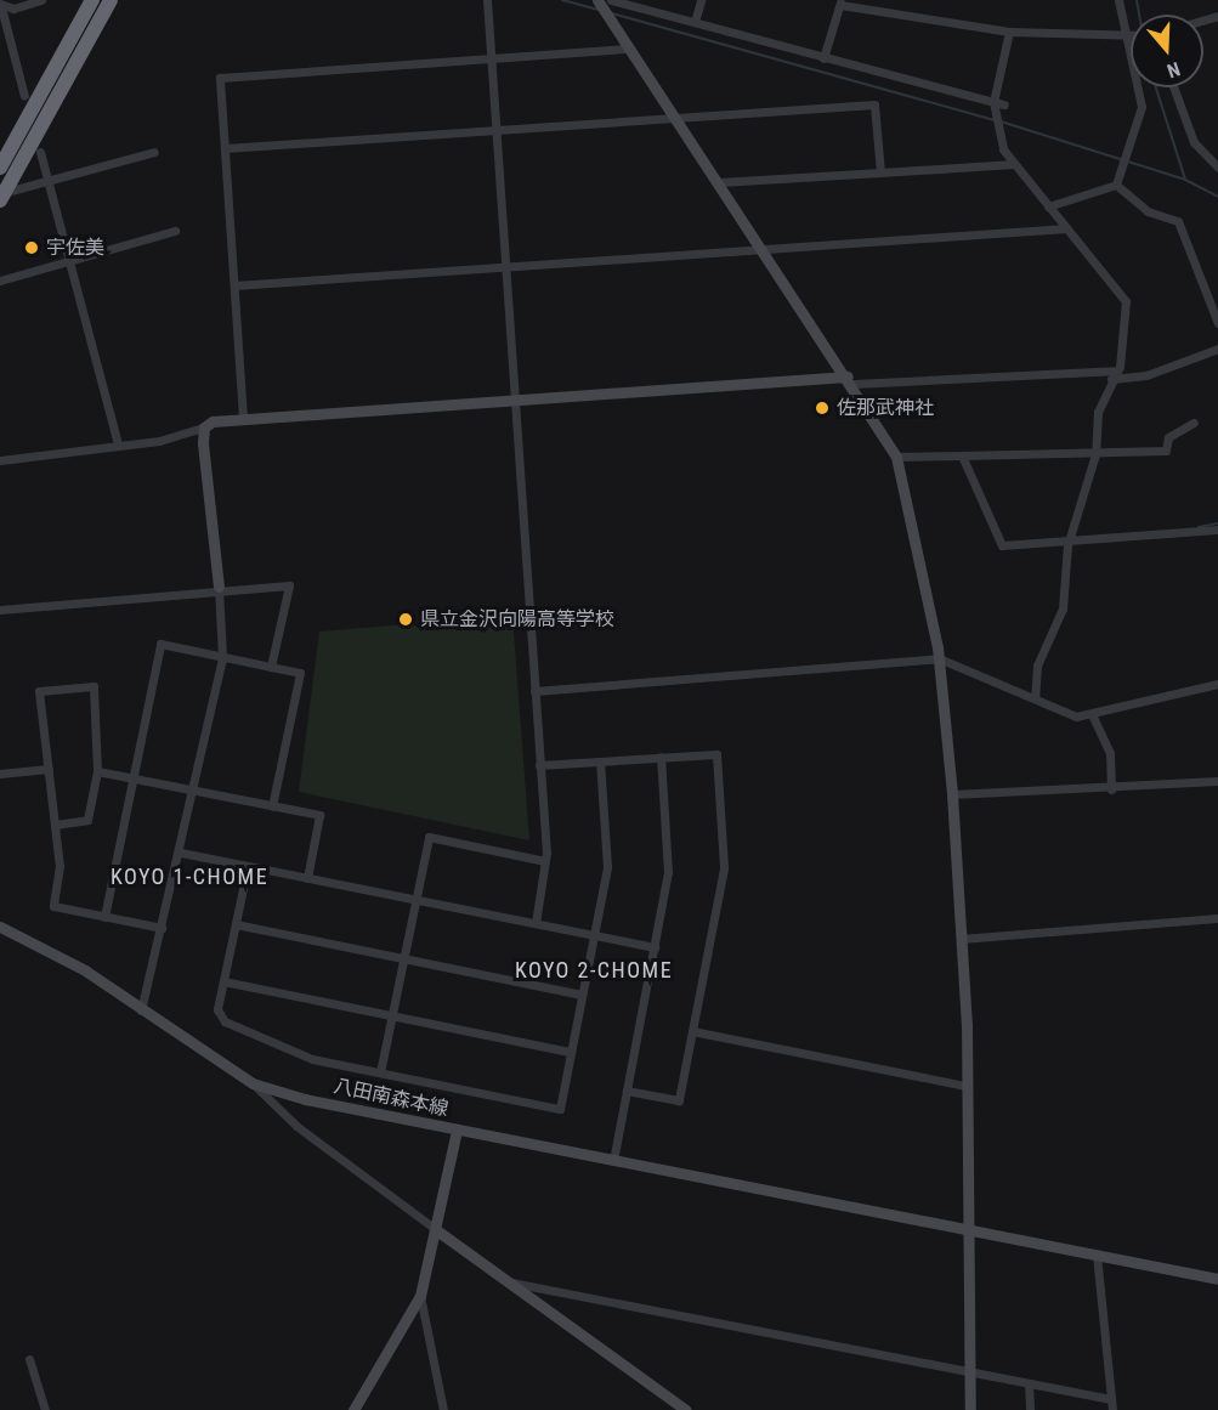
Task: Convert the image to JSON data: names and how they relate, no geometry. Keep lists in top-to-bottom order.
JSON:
{
  "streets": {
    "street": ["八田南森本線"]
  },
  "districts": ["KOYO 1-CHOME", "KOYO 2-CHOME"],
  "places": ["宇佐美", "佐那武神社", "県立金沢向陽高等学校"],
  "north": "bottom"
}
